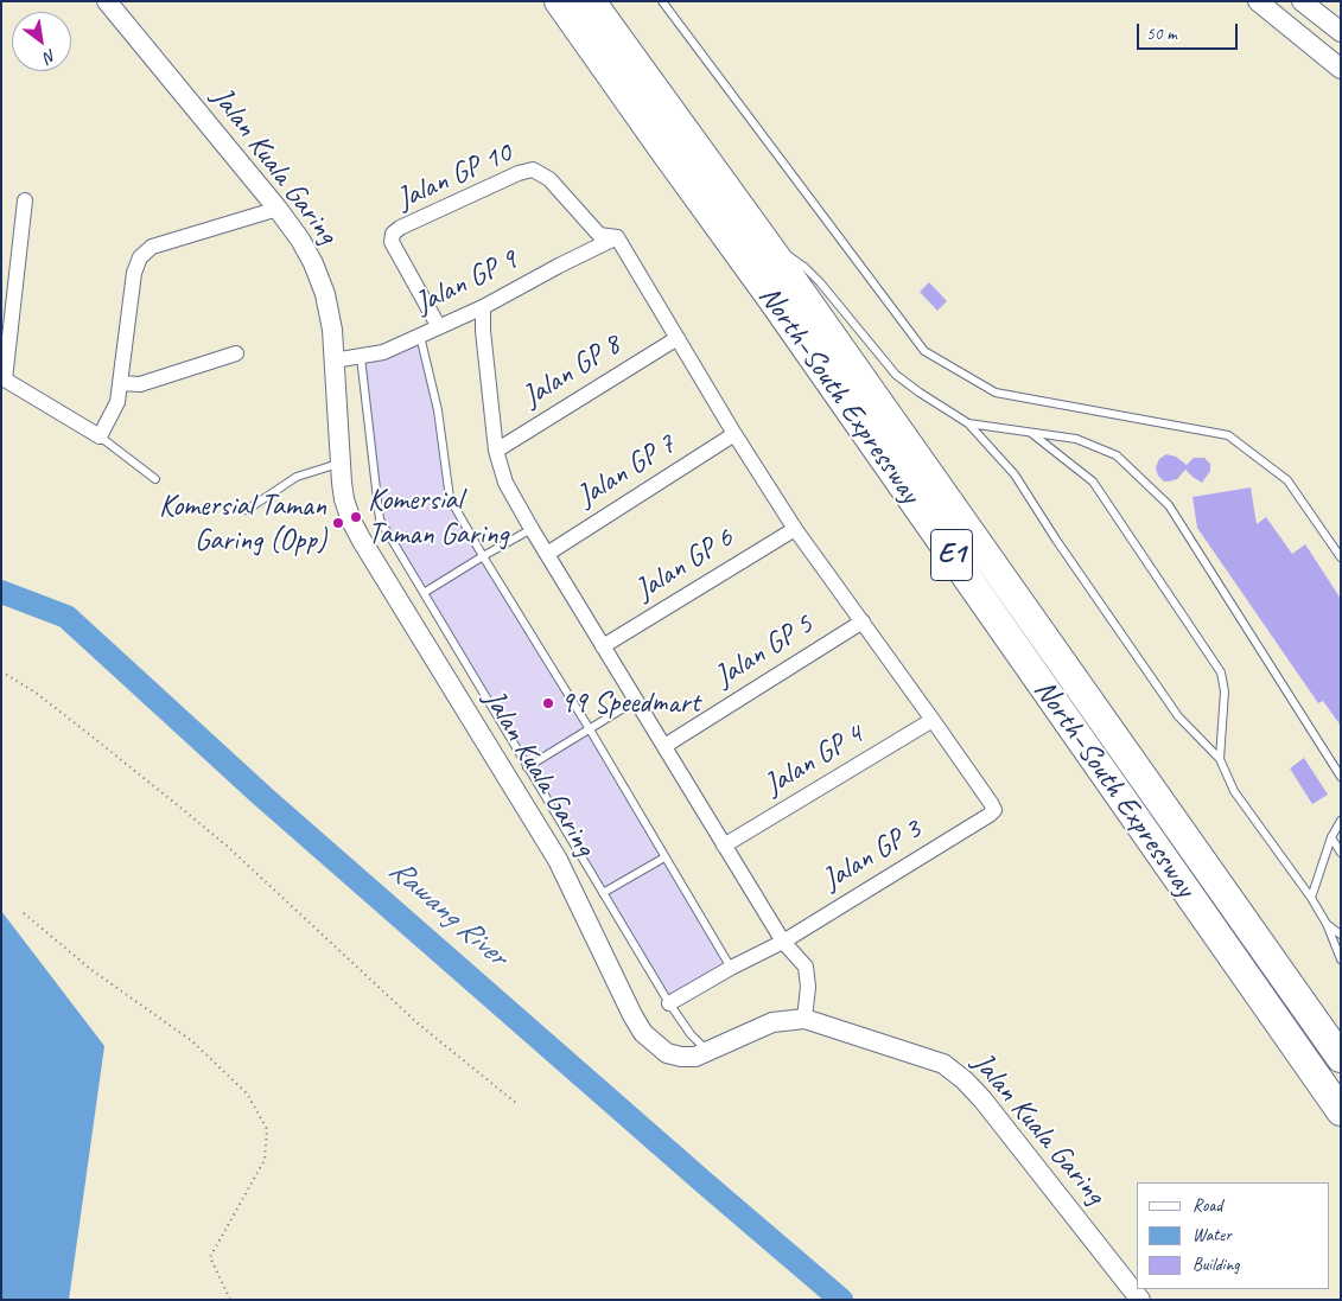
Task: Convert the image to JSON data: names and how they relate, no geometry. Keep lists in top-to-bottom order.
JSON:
{
  "streets": {
    "highway": ["North–South Expressway", "E1"],
    "street": [
      "Jalan Kuala Garing",
      "Jalan GP 10",
      "Jalan GP 9",
      "Jalan GP 8",
      "Jalan GP 7",
      "Jalan GP 6",
      "Jalan GP 5",
      "Jalan GP 4",
      "Jalan GP 3"
    ]
  },
  "crossings": [
    ["Jalan Kuala Garing", "Jalan GP 9"],
    ["Jalan GP 10", "Jalan GP 9"],
    ["Jalan GP 4", "Jalan GP 3"]
  ],
  "water": ["Rawang River"],
  "places": ["Komersial Taman Garing", "Komersial Taman Garing (Opp)", "99 Speedmart"],
  "legend": ["Road", "Water", "Building"],
  "scale_bar": "50 m",
  "north": "bottom right"
}
